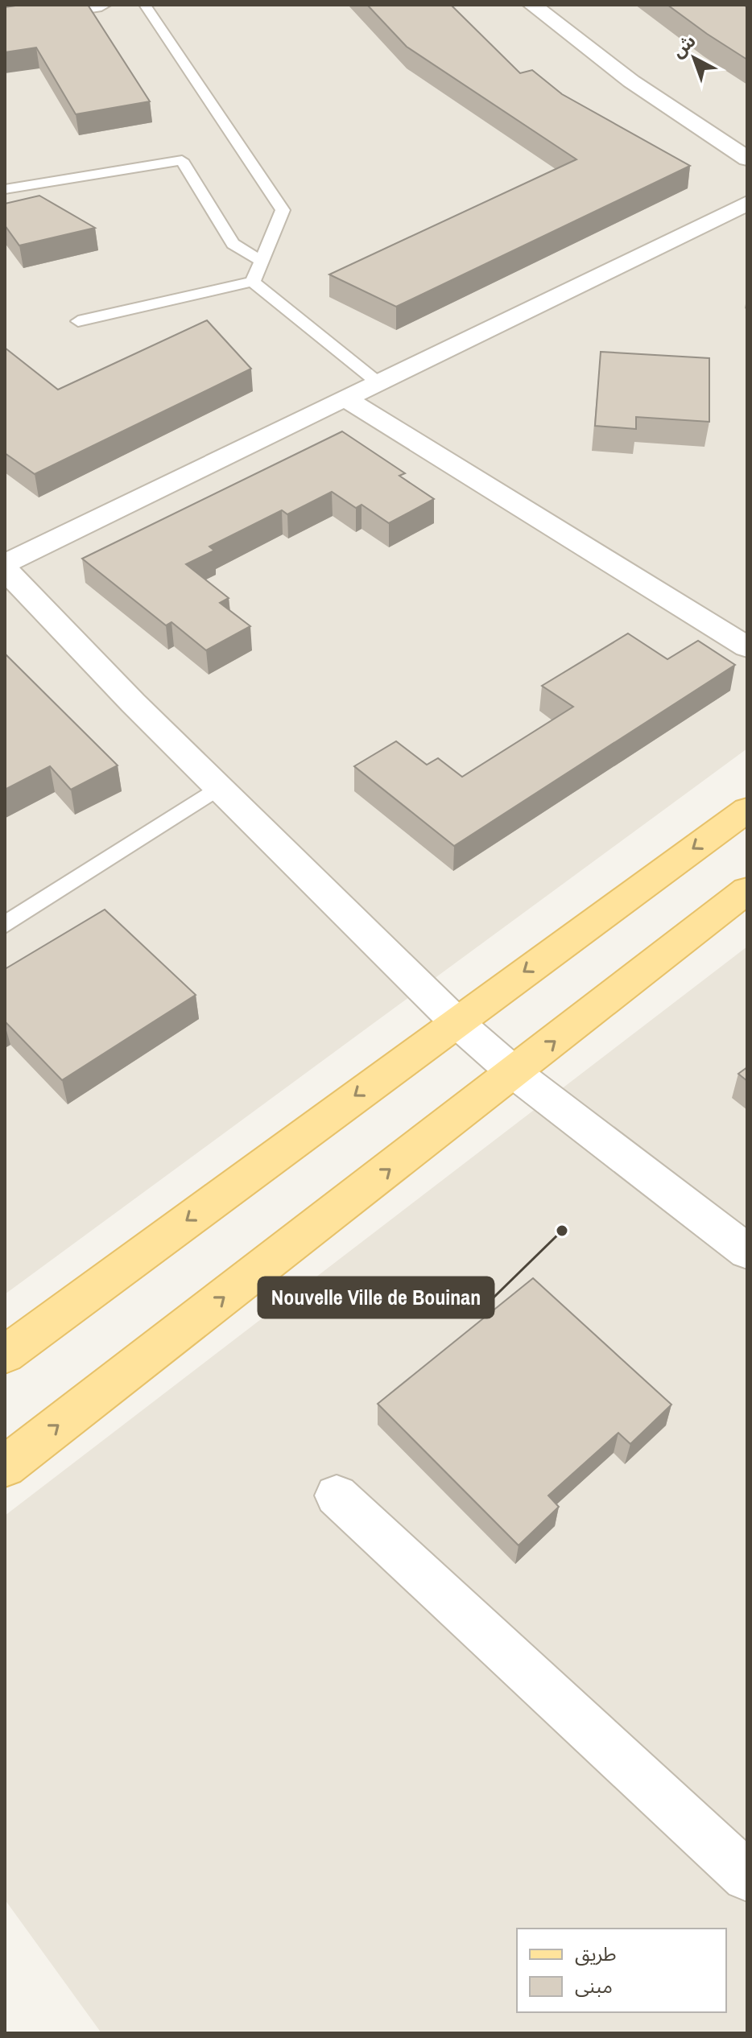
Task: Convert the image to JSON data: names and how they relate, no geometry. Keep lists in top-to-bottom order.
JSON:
{
  "places": ["Nouvelle Ville de Bouinan"],
  "legend": ["طريق", "مبنى"],
  "north": "top left"
}
